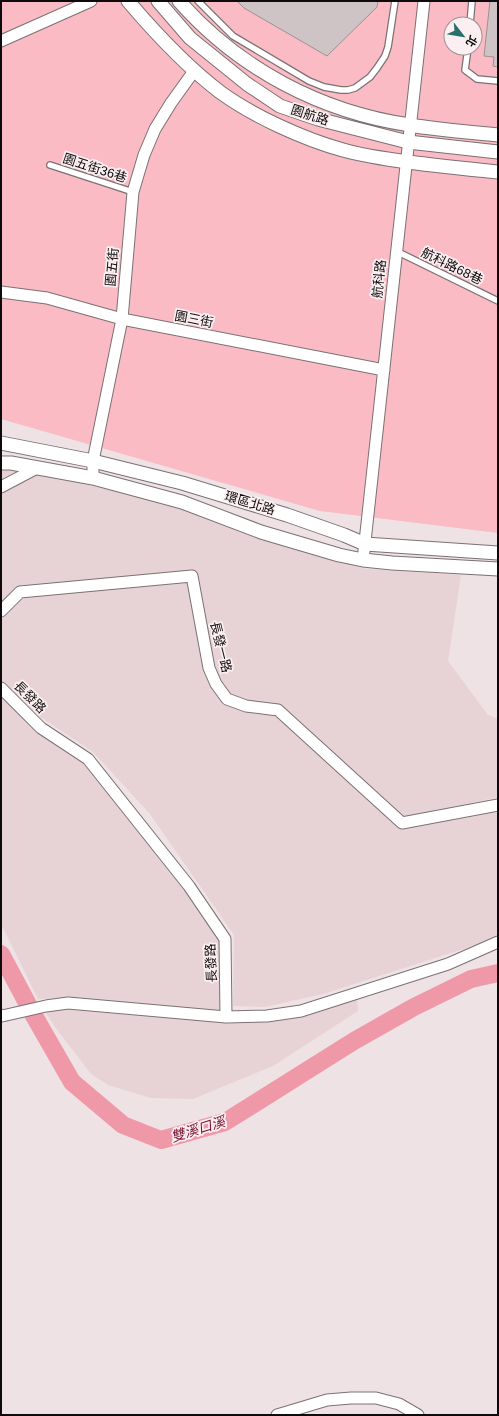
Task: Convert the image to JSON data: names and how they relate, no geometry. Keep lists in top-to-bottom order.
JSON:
{
  "streets": {
    "street": [
      "園航路",
      "園五街",
      "航科路",
      "園三街",
      "環區北路",
      "長發一路",
      "長發路"
    ],
    "lane": ["園五街36巷", "航科路68巷"]
  },
  "crossings": [
    ["園航路", "航科路"],
    ["園五街36巷", "園五街"],
    ["航科路68巷", "航科路"],
    ["園五街", "園三街"],
    ["園五街", "環區北路"],
    ["航科路", "園三街"],
    ["航科路", "環區北路"]
  ],
  "water": ["雙溪口溪"],
  "north": "bottom right"
}
